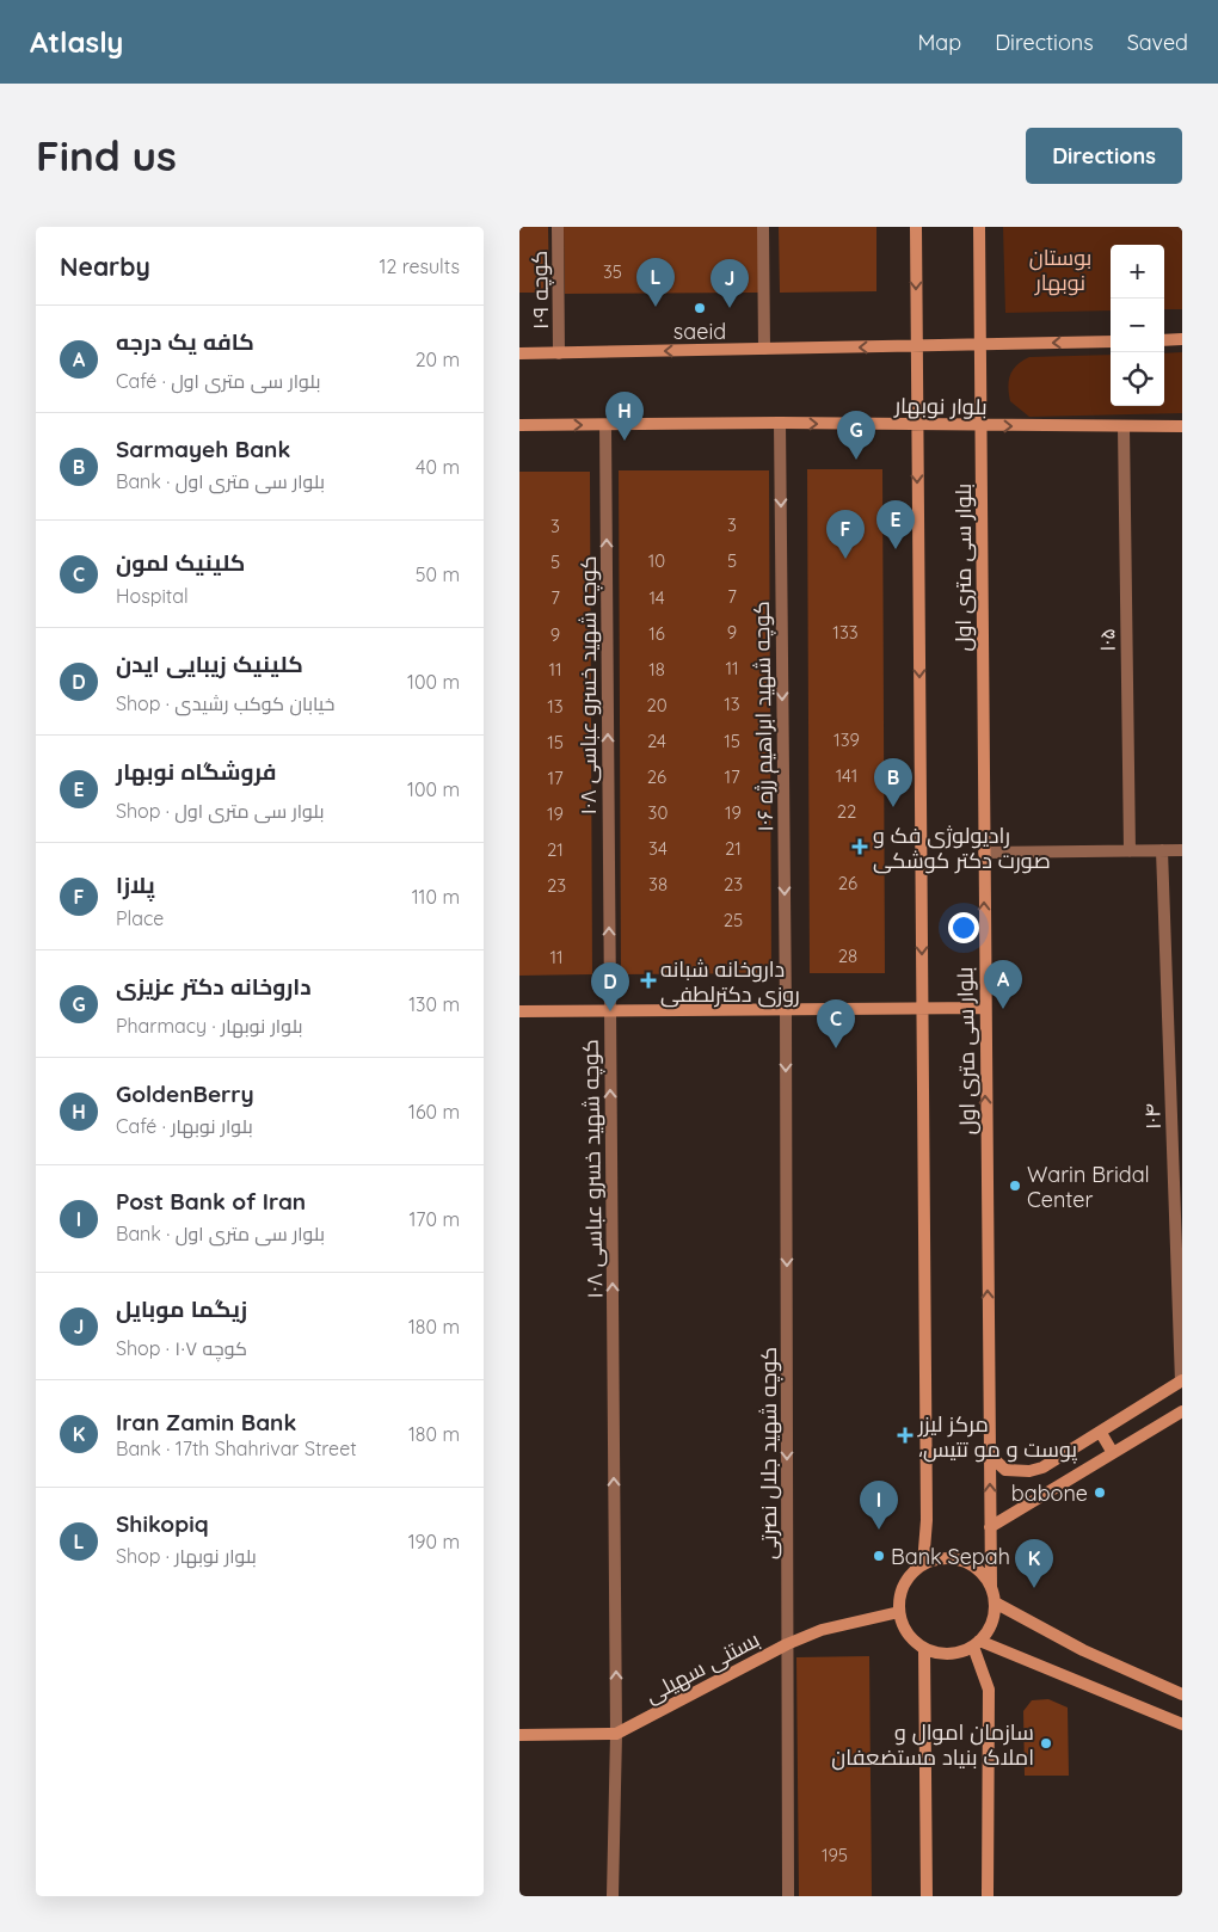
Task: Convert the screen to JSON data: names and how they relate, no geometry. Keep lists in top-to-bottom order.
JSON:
{
  "streets": {
    "main road": ["بلوار نوبهار", "بلوار سی متری اول", "بستنی سهیلی"],
    "street": [
      "کوچه ۱۰۹",
      "۱۰۵",
      "کوچه شهید خسرو عباسی ۱۰۸",
      "کوچه شهید ابراهیم رژه ۱۰۶",
      "۱۰۴",
      "کوچه شهید جلال نصرتی"
    ]
  },
  "crossings": [
    ["بلوار نوبهار", "بلوار سی متری اول"],
    ["بلوار نوبهار", "۱۰۵"],
    ["بلوار نوبهار", "کوچه شهید خسرو عباسی ۱۰۸"],
    ["بلوار نوبهار", "کوچه شهید ابراهیم رژه ۱۰۶"],
    ["بلوار سی متری اول", "بستنی سهیلی"],
    ["کوچه شهید خسرو عباسی ۱۰۸", "بستنی سهیلی"],
    ["کوچه شهید ابراهیم رژه ۱۰۶", "کوچه شهید جلال نصرتی"],
    ["کوچه شهید جلال نصرتی", "بستنی سهیلی"]
  ],
  "one_way": ["کوچه شهید خسرو عباسی ۱۰۸", "کوچه شهید ابراهیم رژه ۱۰۶", "کوچه شهید جلال نصرتی"],
  "parks": ["بوستان نوبهار"],
  "places": {
    "other": [
      "saeid",
      "Warin Bridal Center",
      "babone",
      "Bank Sepah",
      "سازمان اموال و املاک بنیاد مستضعفان"
    ],
    "health": ["رادیولوژی فک و صورت دکتر کوشکی", "داروخانه شبانه روزی دکترلطفی", "مرکز لیزر ،پوست و مو تتیس"]
  },
  "house_numbers": [
    "35",
    "3",
    "3",
    "10",
    "5",
    "5",
    "7",
    "7",
    "14",
    "9",
    "133",
    "16",
    "9",
    "11",
    "11",
    "18",
    "13",
    "20",
    "13",
    "139",
    "24",
    "15",
    "15",
    "141",
    "26",
    "17",
    "17",
    "22",
    "30",
    "19",
    "19",
    "34",
    "21",
    "21",
    "26",
    "38",
    "23",
    "23",
    "25",
    "28",
    "11",
    "195"
  ],
  "page": {
    "header": "Atlasly",
    "nav": ["Map", "Directions", "Saved"],
    "buttons": "Directions",
    "title": "Find us",
    "heading": ["Nearby", "12 results"],
    "map_buttons": ["+", "−"],
    "pins": [
      "L",
      "J",
      "H",
      "G",
      "E",
      "F",
      "B",
      "A",
      "D",
      "C",
      "I",
      "K"
    ],
    "list": [
      {
        "mark": "A",
        "name": "کافه یک درجه",
        "note": "Café · بلوار سی متری اول",
        "value": "20 m"
      },
      {
        "mark": "B",
        "name": "Sarmayeh Bank",
        "note": "Bank · بلوار سی متری اول",
        "value": "40 m"
      },
      {
        "mark": "C",
        "name": "کلینیک لمون",
        "note": "Hospital",
        "value": "50 m"
      },
      {
        "mark": "D",
        "name": "کلینیک زیبایی ایدن",
        "note": "Shop · خیابان کوکب رشیدی",
        "value": "100 m"
      },
      {
        "mark": "E",
        "name": "فروشگاه نوبهار",
        "note": "Shop · بلوار سی متری اول",
        "value": "100 m"
      },
      {
        "mark": "F",
        "name": "پلازا",
        "note": "Place",
        "value": "110 m"
      },
      {
        "mark": "G",
        "name": "داروخانه دکتر عزیزی",
        "note": "Pharmacy · بلوار نوبهار",
        "value": "130 m"
      },
      {
        "mark": "H",
        "name": "GoldenBerry",
        "note": "Café · بلوار نوبهار",
        "value": "160 m"
      },
      {
        "mark": "I",
        "name": "Post Bank of Iran",
        "note": "Bank · بلوار سی متری اول",
        "value": "170 m"
      },
      {
        "mark": "J",
        "name": "زیگما موبایل",
        "note": "Shop · کوچه ۱۰۷",
        "value": "180 m"
      },
      {
        "mark": "K",
        "name": "Iran Zamin Bank",
        "note": "Bank · 17th Shahrivar Street",
        "value": "180 m"
      },
      {
        "mark": "L",
        "name": "Shikopiq",
        "note": "Shop · بلوار نوبهار",
        "value": "190 m"
      }
    ]
  }
}
